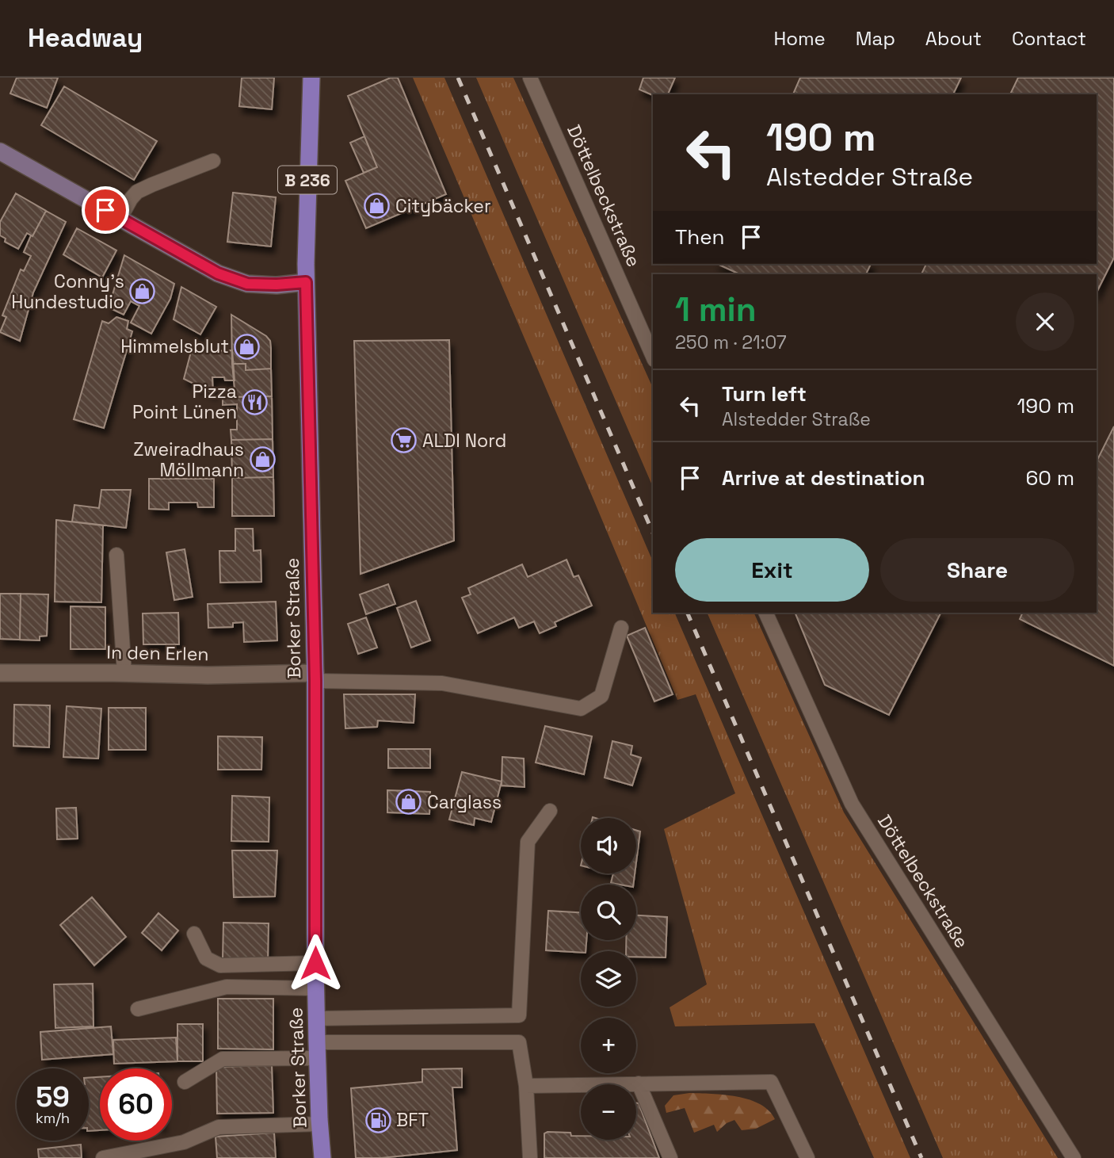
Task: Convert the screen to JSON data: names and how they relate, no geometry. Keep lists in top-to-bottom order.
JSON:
{
  "streets": {
    "main road": ["B 236", "Borker Straße"],
    "street": ["In den Erlen"],
    "lane": ["Döttelbeckstraße"]
  },
  "crossings": [
    ["Borker Straße", "In den Erlen"]
  ],
  "places": {
    "shop": [
      "Citybäcker",
      "Conny's Hundestudio",
      "Himmelsblut",
      "Zweiradhaus Möllmann",
      "Carglass"
    ],
    "restaurant": ["Pizza Point Lünen"],
    "supermarket": ["ALDI Nord"],
    "fuel station": ["BFT"]
  },
  "page": {
    "header": "Headway",
    "nav": [
      "Home",
      "Map",
      "About",
      "Contact"
    ],
    "turn": ["190 m", "Alstedder Straße"],
    "then": "Then",
    "heading": ["1 min", "250 m · 21:07"],
    "list": [
      {
        "name": "Turn left",
        "note": "Alstedder Straße",
        "value": "190 m"
      },
      {
        "name": "Arrive at destination",
        "value": "60 m"
      }
    ],
    "buttons": ["Exit", "Share"],
    "map_buttons": ["+", "−"],
    "speed": "59 km/h",
    "limit": "60"
  }
}
